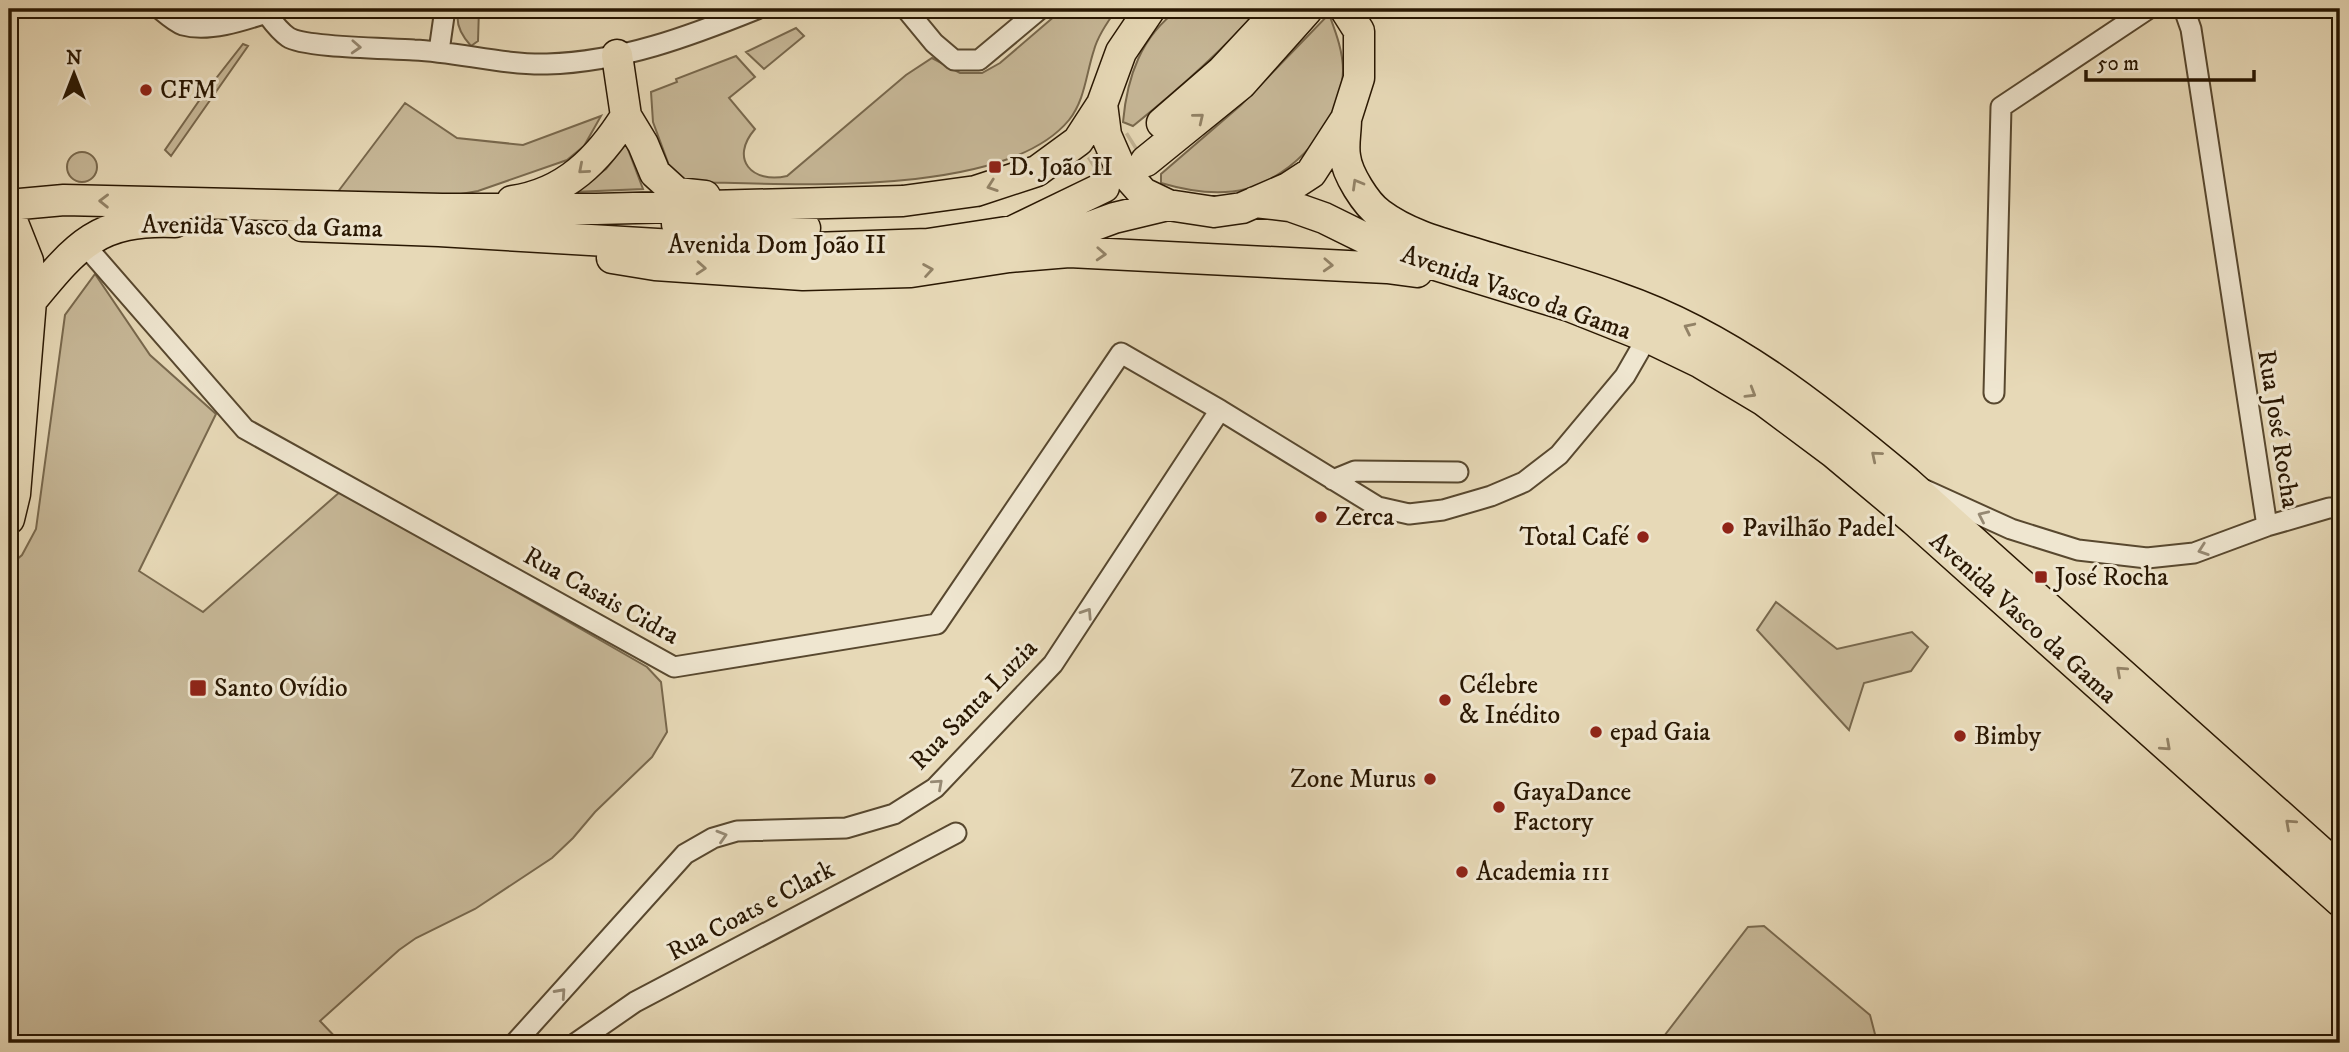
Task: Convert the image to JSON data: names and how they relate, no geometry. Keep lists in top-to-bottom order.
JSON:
{
  "streets": {
    "main road": ["Avenida Vasco da Gama", "Avenida Dom João II"],
    "street": [
      "Rua José Rocha",
      "Rua Casais Cidra",
      "Rua Santa Luzia",
      "Rua Coats e Clark"
    ]
  },
  "crossings": [
    ["Avenida Vasco da Gama", "Avenida Dom João II"],
    ["Avenida Vasco da Gama", "Rua José Rocha"],
    ["Avenida Vasco da Gama", "Rua Casais Cidra"],
    ["Rua Casais Cidra", "Rua Santa Luzia"]
  ],
  "one_way": ["Rua José Rocha", "Rua Santa Luzia"],
  "places": {
    "other": [
      "CFM",
      "Zerca",
      "Pavilhão Padel",
      "Total Café",
      "Célebre & Inédito",
      "epad Gaia",
      "Bimby",
      "Zone Murus",
      "GayaDance Factory",
      "Academia 111"
    ],
    "transit": ["D. João II", "José Rocha", "Santo Ovídio"]
  },
  "scale_bar": "50 m",
  "north": "top"
}
